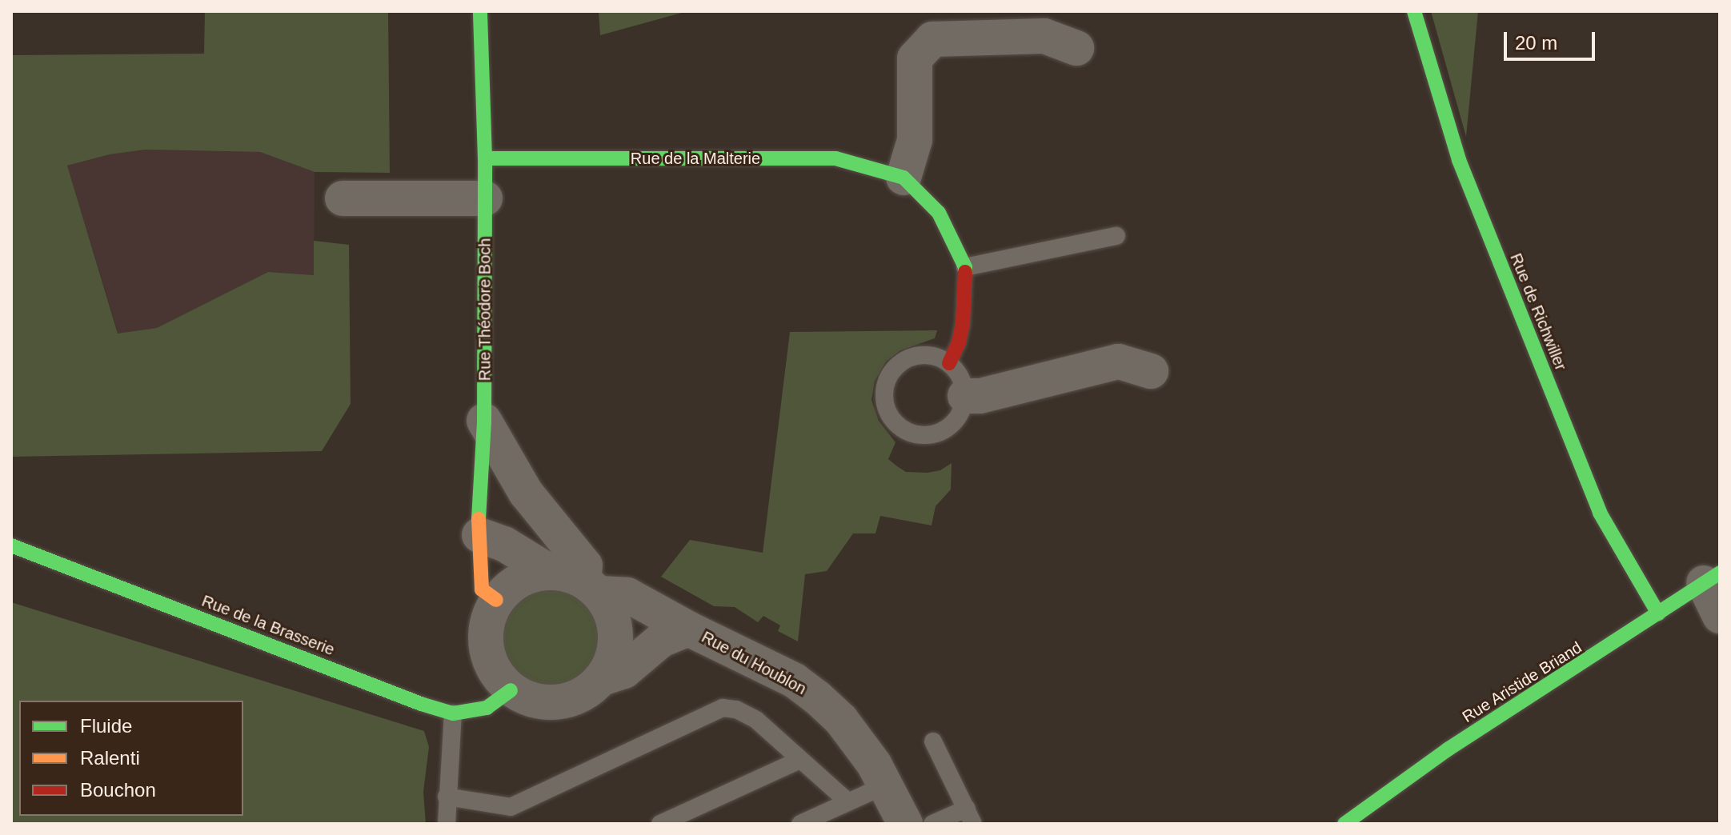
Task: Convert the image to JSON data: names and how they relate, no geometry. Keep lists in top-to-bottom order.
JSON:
{
  "streets": {
    "street": [
      "Rue de la Malterie",
      "Rue Théodore Boch",
      "Rue de Richwiller",
      "Rue de la Brasserie",
      "Rue du Houblon",
      "Rue Aristide Briand"
    ]
  },
  "crossings": [
    ["Rue de la Malterie", "Rue Théodore Boch"],
    ["Rue Théodore Boch", "Rue de la Brasserie"],
    ["Rue Théodore Boch", "Rue du Houblon"],
    ["Rue de Richwiller", "Rue Aristide Briand"],
    ["Rue de la Brasserie", "Rue du Houblon"]
  ],
  "legend": ["Fluide", "Ralenti", "Bouchon"],
  "scale_bar": "20 m"
}
